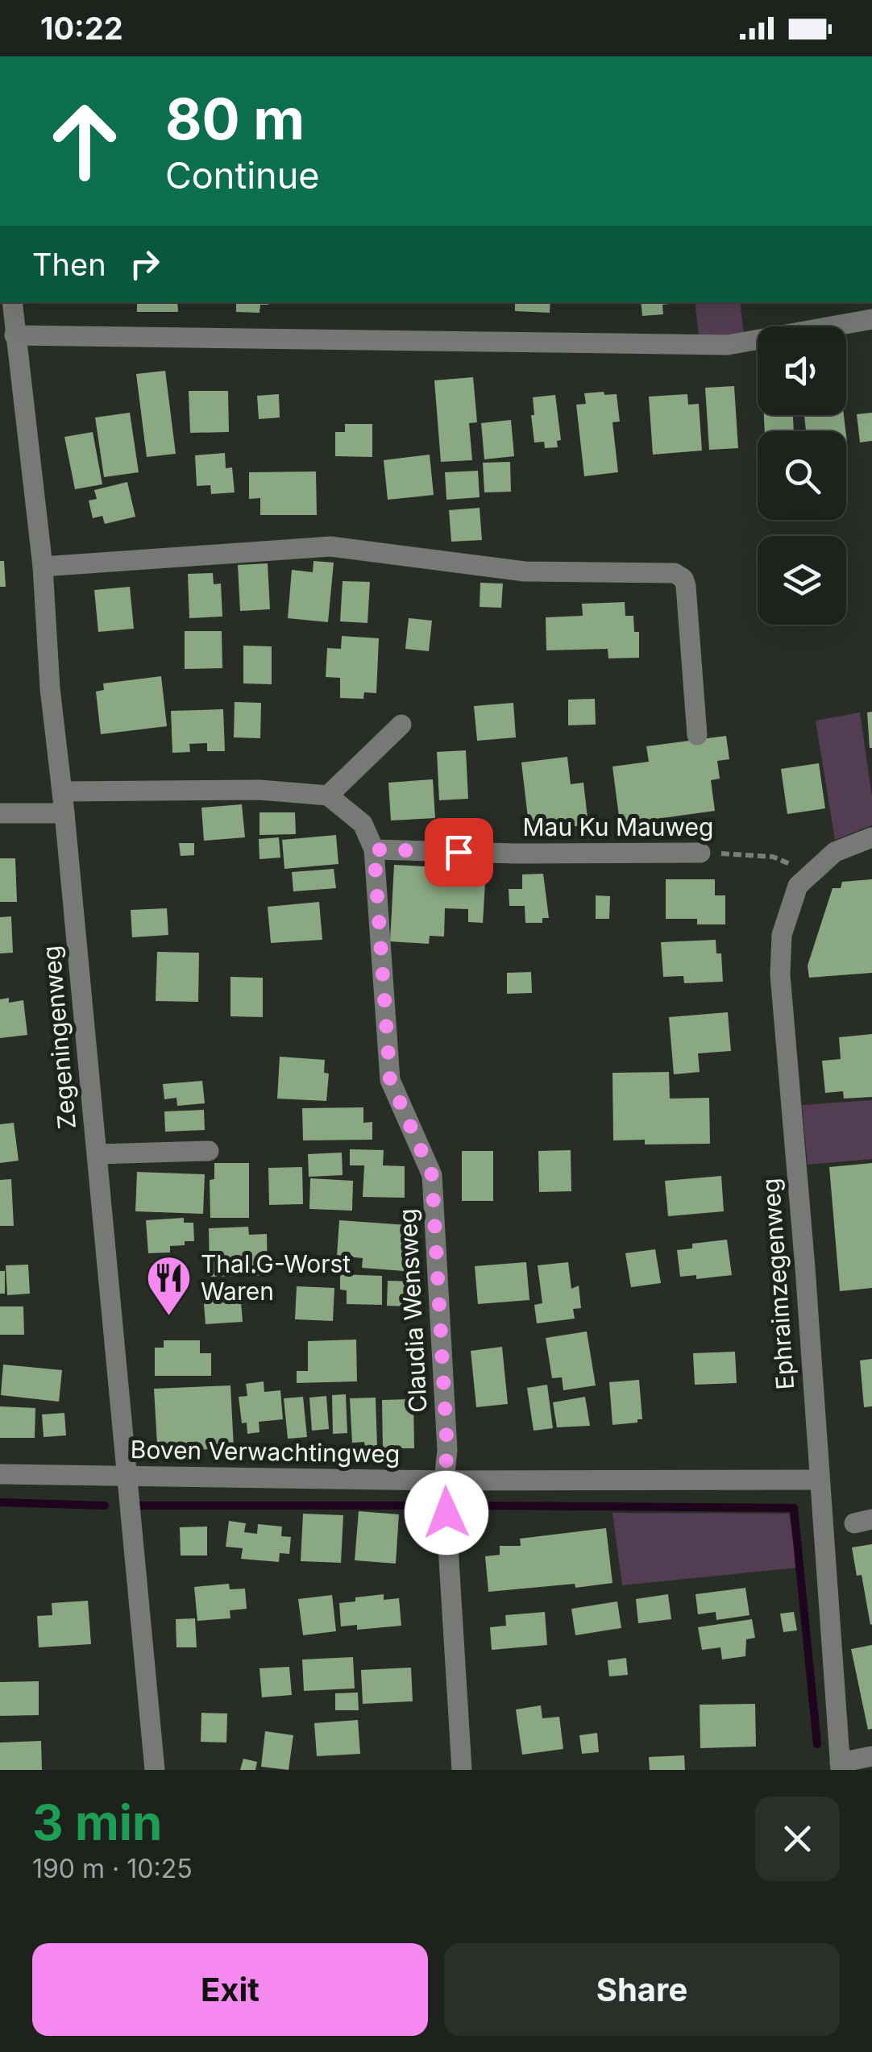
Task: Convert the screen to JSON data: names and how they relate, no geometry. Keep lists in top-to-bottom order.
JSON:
{
  "streets": {
    "street": [
      "Mau Ku Mauweg",
      "Zegeningenweg",
      "Ephraimzegenweg",
      "Claudia Wensweg",
      "Boven Verwachtingweg"
    ]
  },
  "crossings": [
    ["Mau Ku Mauweg", "Ephraimzegenweg"],
    ["Mau Ku Mauweg", "Claudia Wensweg"],
    ["Zegeningenweg", "Boven Verwachtingweg"],
    ["Ephraimzegenweg", "Boven Verwachtingweg"],
    ["Claudia Wensweg", "Boven Verwachtingweg"]
  ],
  "places": {
    "restaurant": ["Thal.G-Worst Waren"]
  },
  "page": {
    "status": "10:22",
    "turn": ["80 m", "Continue"],
    "then": "Then",
    "heading": ["3 min", "190 m · 10:25"],
    "buttons": ["Exit", "Share"]
  }
}
